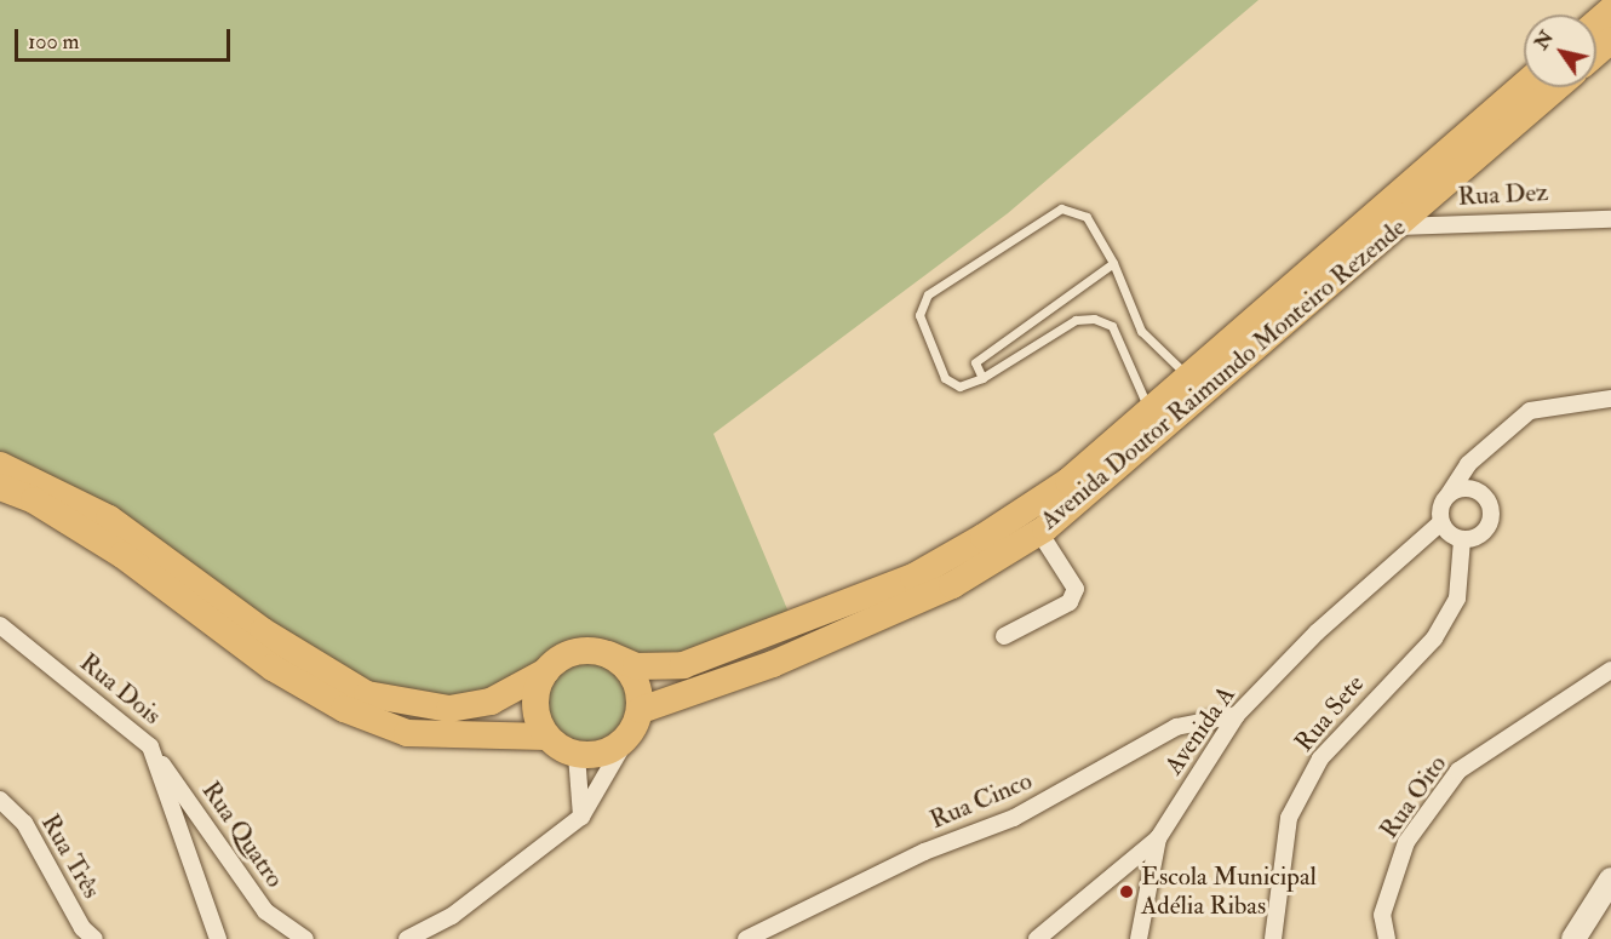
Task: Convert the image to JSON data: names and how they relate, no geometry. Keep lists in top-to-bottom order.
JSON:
{
  "streets": {
    "main road": ["Avenida Doutor Raimundo Monteiro Rezende"],
    "street": [
      "Rua Dez",
      "Rua Dois",
      "Rua Sete",
      "Avenida A",
      "Rua Oito",
      "Rua Cinco",
      "Rua Quatro",
      "Rua Três"
    ]
  },
  "crossings": [
    ["Rua Dez", "Avenida Doutor Raimundo Monteiro Rezende"],
    ["Rua Dois", "Rua Quatro"],
    ["Rua Sete", "Avenida A"],
    ["Avenida A", "Rua Cinco"]
  ],
  "places": ["Escola Municipal Adélia Ribas"],
  "scale_bar": "100 m",
  "north": "top left"
}
